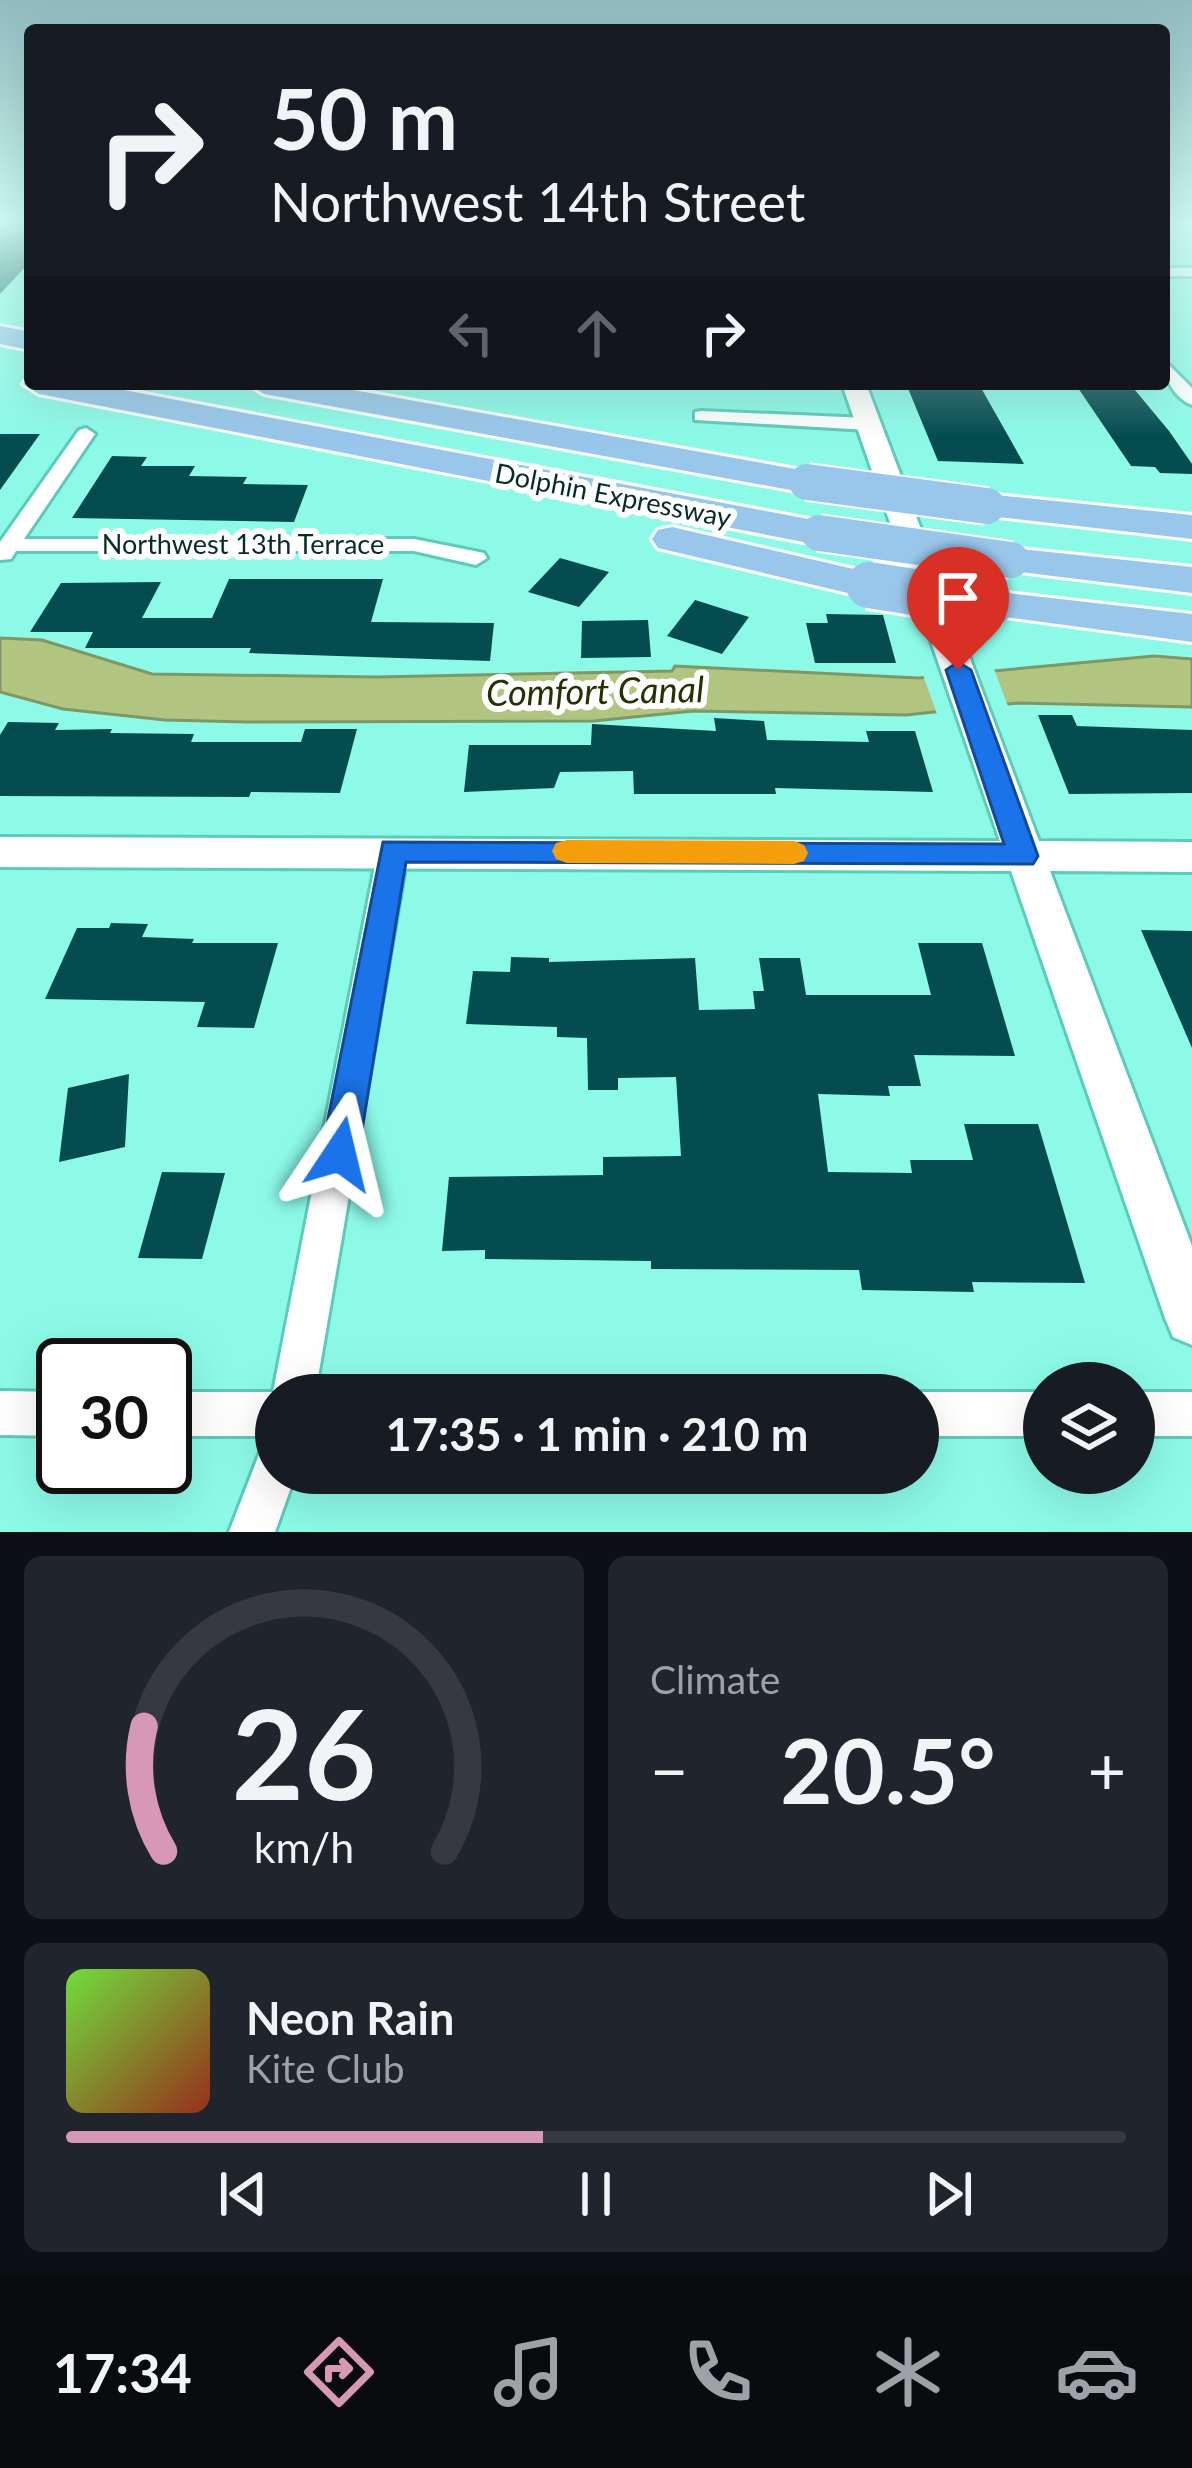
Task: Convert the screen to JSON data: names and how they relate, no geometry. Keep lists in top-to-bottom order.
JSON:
{
  "streets": {
    "highway": ["Dolphin Expressway"],
    "street": ["Northwest 13th Terrace"]
  },
  "water": ["Comfort Canal"],
  "page": {
    "turn": ["50 m", "Northwest 14th Street"],
    "limit": "30",
    "trip": "17:35 · 1 min · 210 m",
    "tile": "Climate",
    "heat": ["−", "20.5°", "+"],
    "song": ["Neon Rain", "Kite Club"],
    "tabs": "17:34",
    "gauge": ["26", "km/h"]
  }
}
